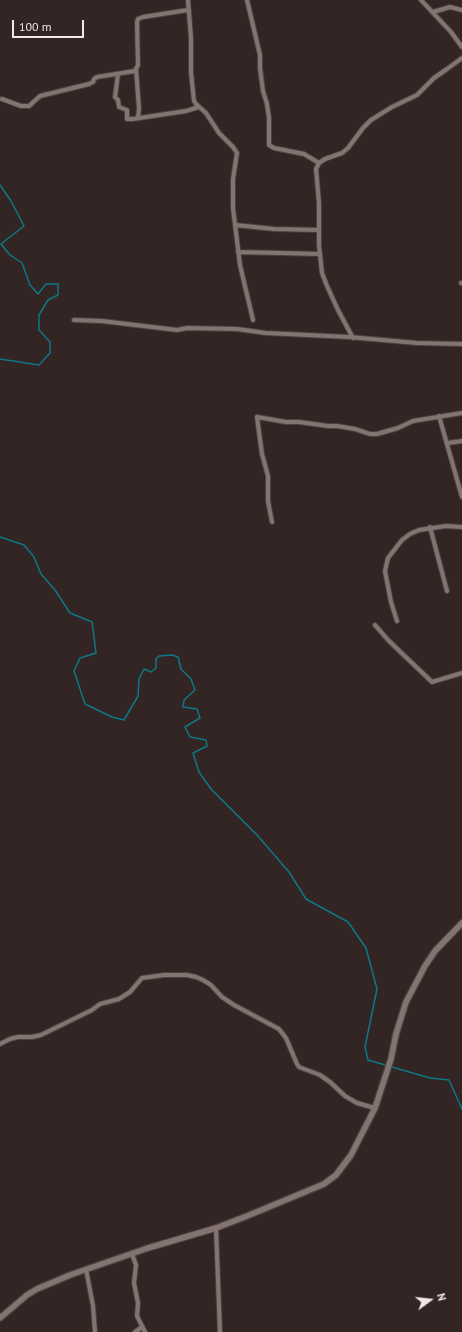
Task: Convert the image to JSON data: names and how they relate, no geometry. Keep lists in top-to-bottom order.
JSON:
{
  "scale_bar": "100 m",
  "north": "right"
}
